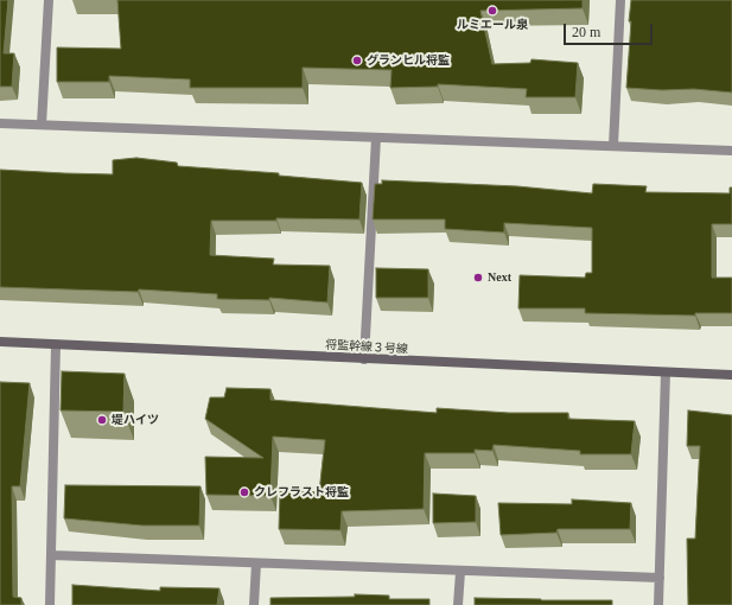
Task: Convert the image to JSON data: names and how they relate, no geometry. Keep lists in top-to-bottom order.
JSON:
{
  "streets": {
    "street": ["将監幹線３号線"]
  },
  "places": [
    "ルミエール泉",
    "グランヒル将監",
    "Next",
    "堤ハイツ",
    "クレフラスト将監"
  ],
  "scale_bar": "20 m"
}
